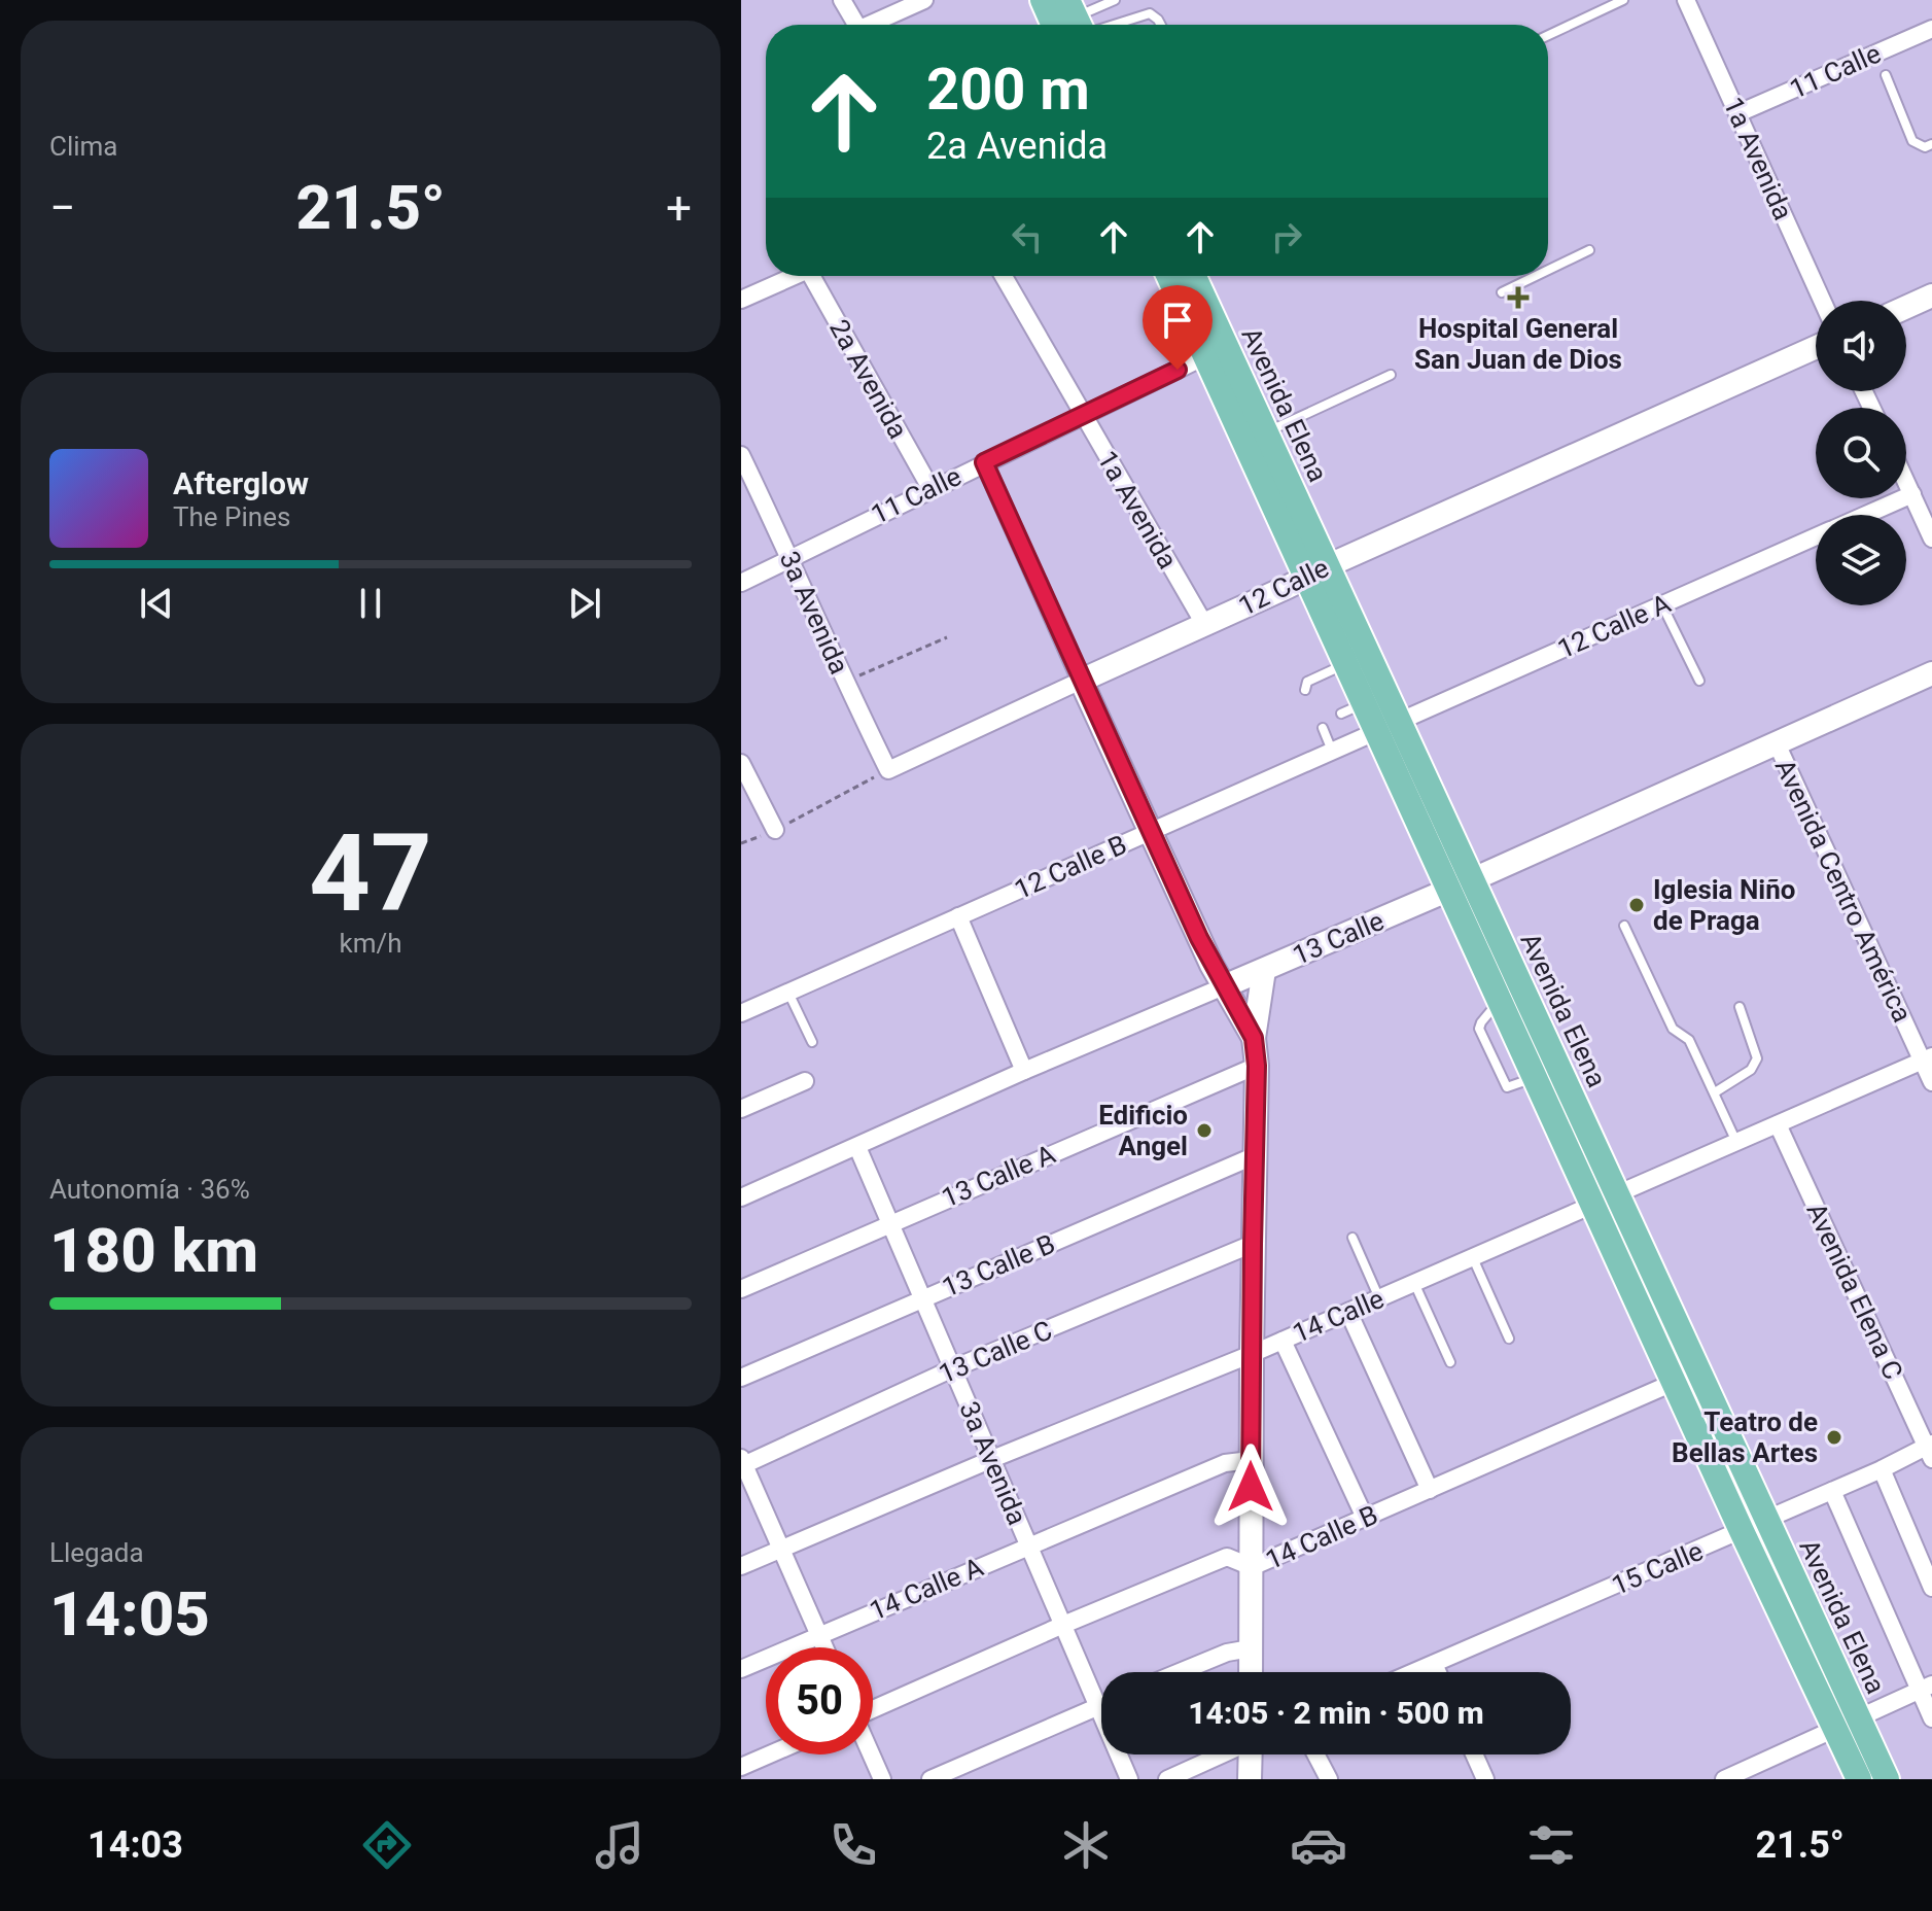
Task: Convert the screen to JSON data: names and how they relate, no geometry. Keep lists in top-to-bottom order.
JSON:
{
  "streets": {
    "main road": ["Avenida Elena", "12 Calle", "13 Calle"],
    "street": [
      "11 Calle",
      "1a Avenida",
      "2a Avenida",
      "3a Avenida",
      "12 Calle A",
      "12 Calle B",
      "Avenida Centro América",
      "13 Calle A",
      "13 Calle B",
      "Avenida Elena C",
      "14 Calle",
      "13 Calle C",
      "14 Calle B",
      "15 Calle",
      "14 Calle A"
    ]
  },
  "crossings": [
    ["11 Calle", "1a Avenida"],
    ["11 Calle", "2a Avenida"],
    ["11 Calle", "Avenida Elena"],
    ["11 Calle", "3a Avenida"],
    ["1a Avenida", "12 Calle"],
    ["Avenida Elena", "12 Calle"],
    ["Avenida Elena", "12 Calle A"],
    ["Avenida Elena", "12 Calle B"],
    ["Avenida Elena", "13 Calle"],
    ["Avenida Elena", "14 Calle"],
    ["Avenida Elena", "14 Calle B"],
    ["Avenida Elena", "15 Calle"],
    ["12 Calle", "3a Avenida"],
    ["3a Avenida", "13 Calle"],
    ["3a Avenida", "13 Calle A"],
    ["3a Avenida", "13 Calle B"],
    ["3a Avenida", "14 Calle"],
    ["3a Avenida", "13 Calle C"],
    ["3a Avenida", "14 Calle B"],
    ["3a Avenida", "14 Calle A"],
    ["12 Calle A", "12 Calle B"],
    ["Avenida Centro América", "13 Calle"],
    ["Avenida Centro América", "14 Calle"],
    ["Avenida Elena C", "14 Calle"],
    ["Avenida Elena C", "15 Calle"]
  ],
  "places": {
    "health": ["Hospital General San Juan de Dios"],
    "other": ["Iglesia Niño de Praga", "Edificio Angel", "Teatro de Bellas Artes"]
  },
  "page": {
    "tile": [
      "Clima",
      ["47", "km/h"],
      ["Autonomía · 36%", "180 km"],
      ["Llegada", "14:05"]
    ],
    "turn": ["200 m", "2a Avenida"],
    "heat": ["−", "21.5°", "+"],
    "song": ["Afterglow", "The Pines"],
    "limit": "50",
    "trip": "14:05 · 2 min · 500 m",
    "tabs": ["14:03", "21.5°"]
  }
}
